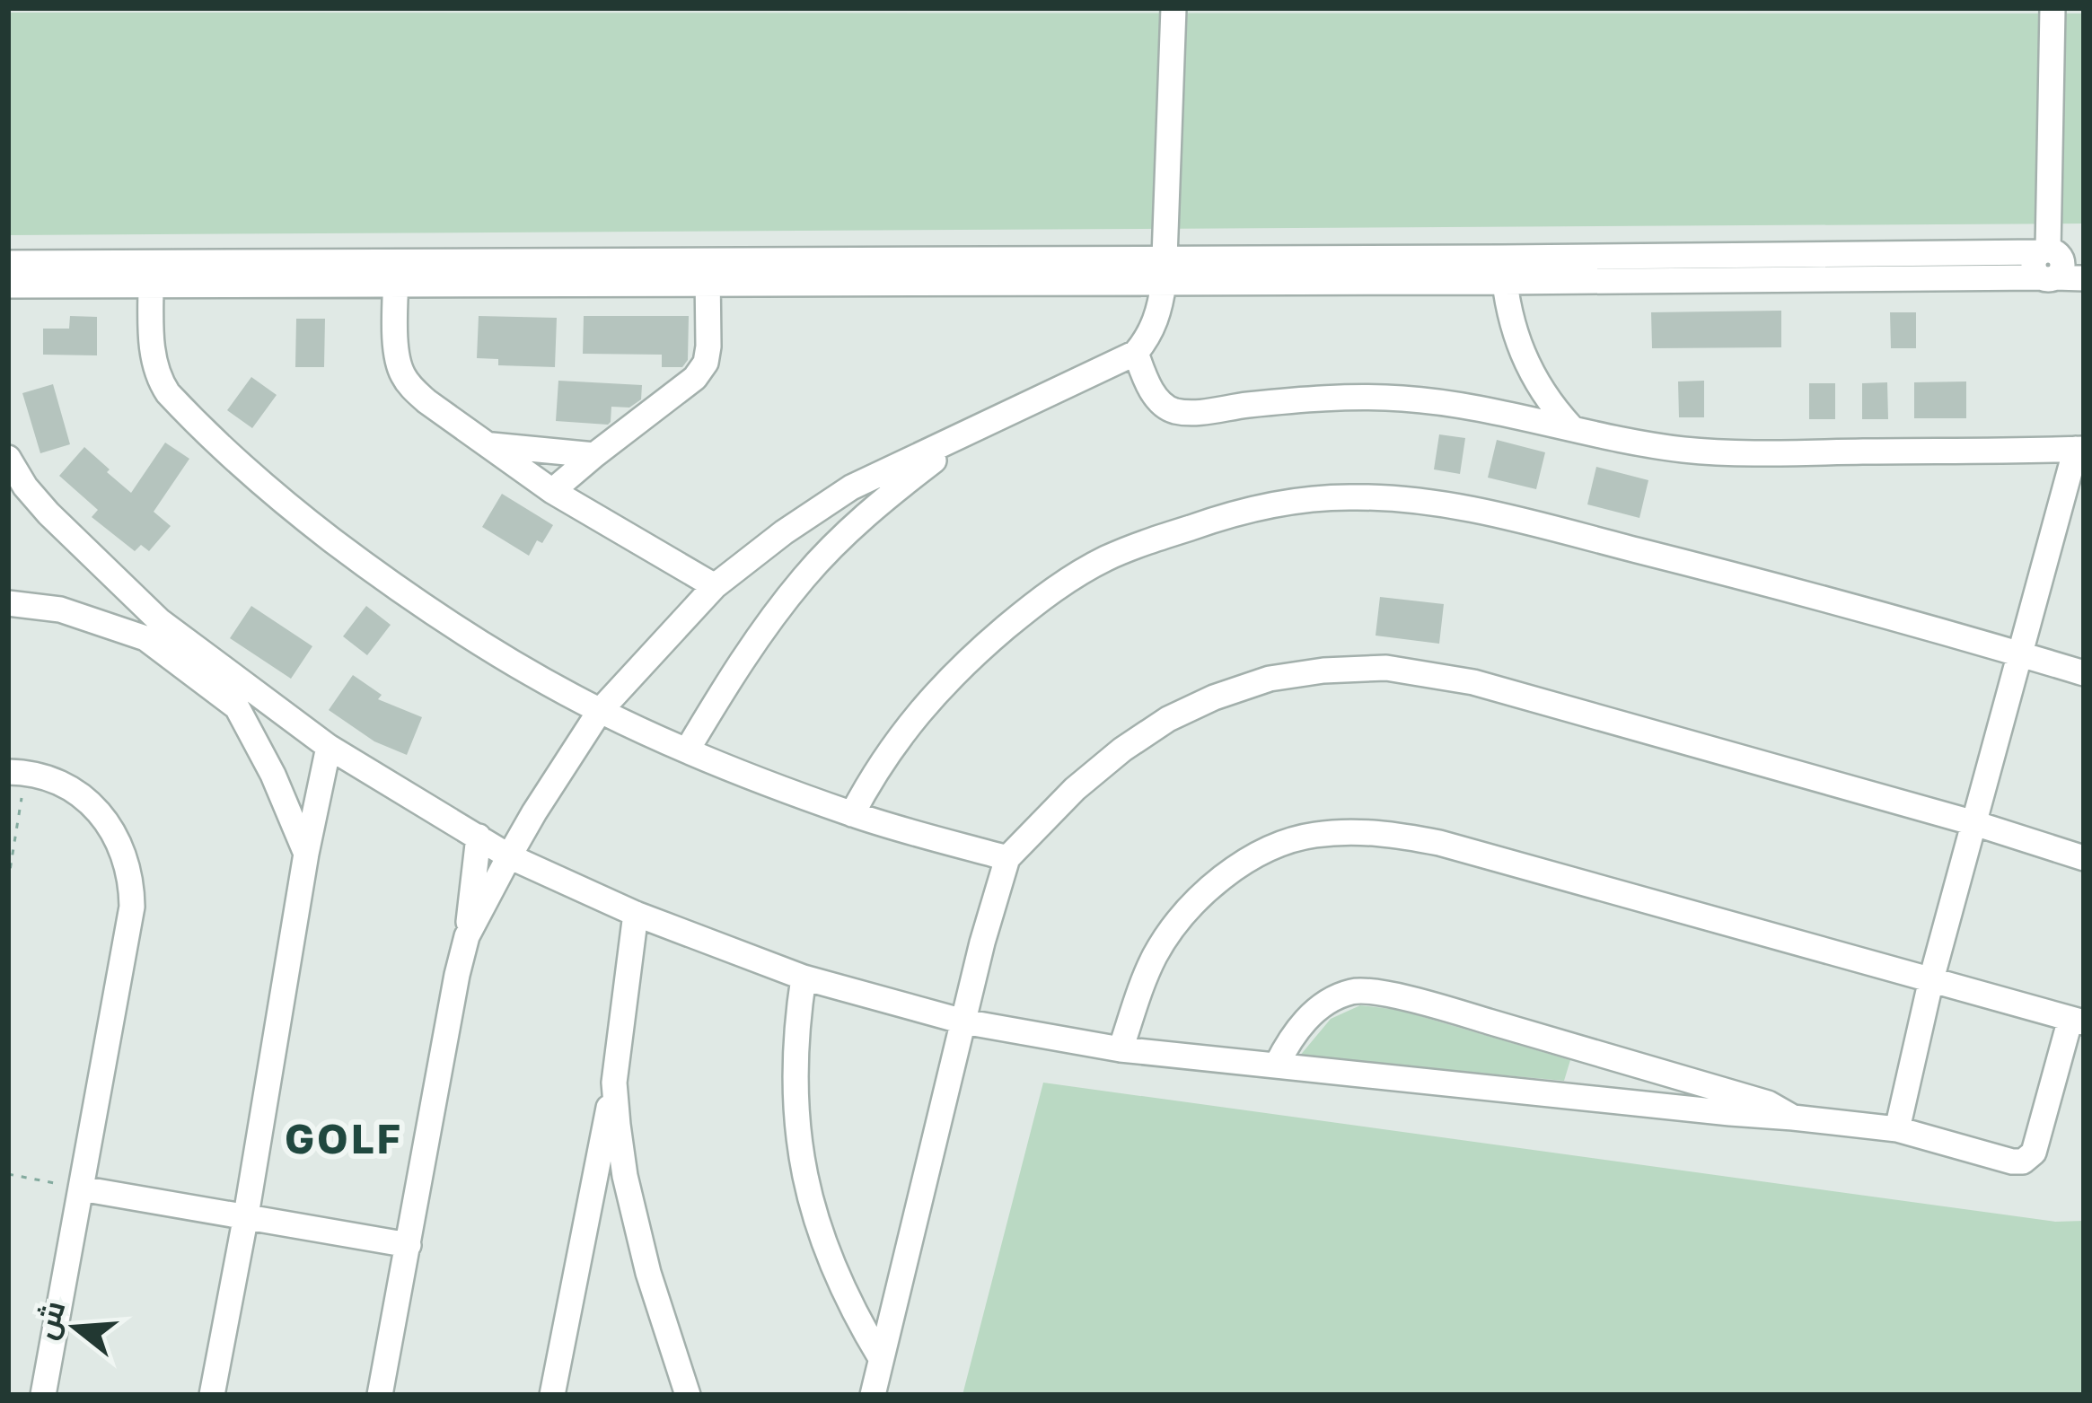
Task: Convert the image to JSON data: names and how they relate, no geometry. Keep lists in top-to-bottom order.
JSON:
{
  "districts": ["GOLF"],
  "north": "left"
}
